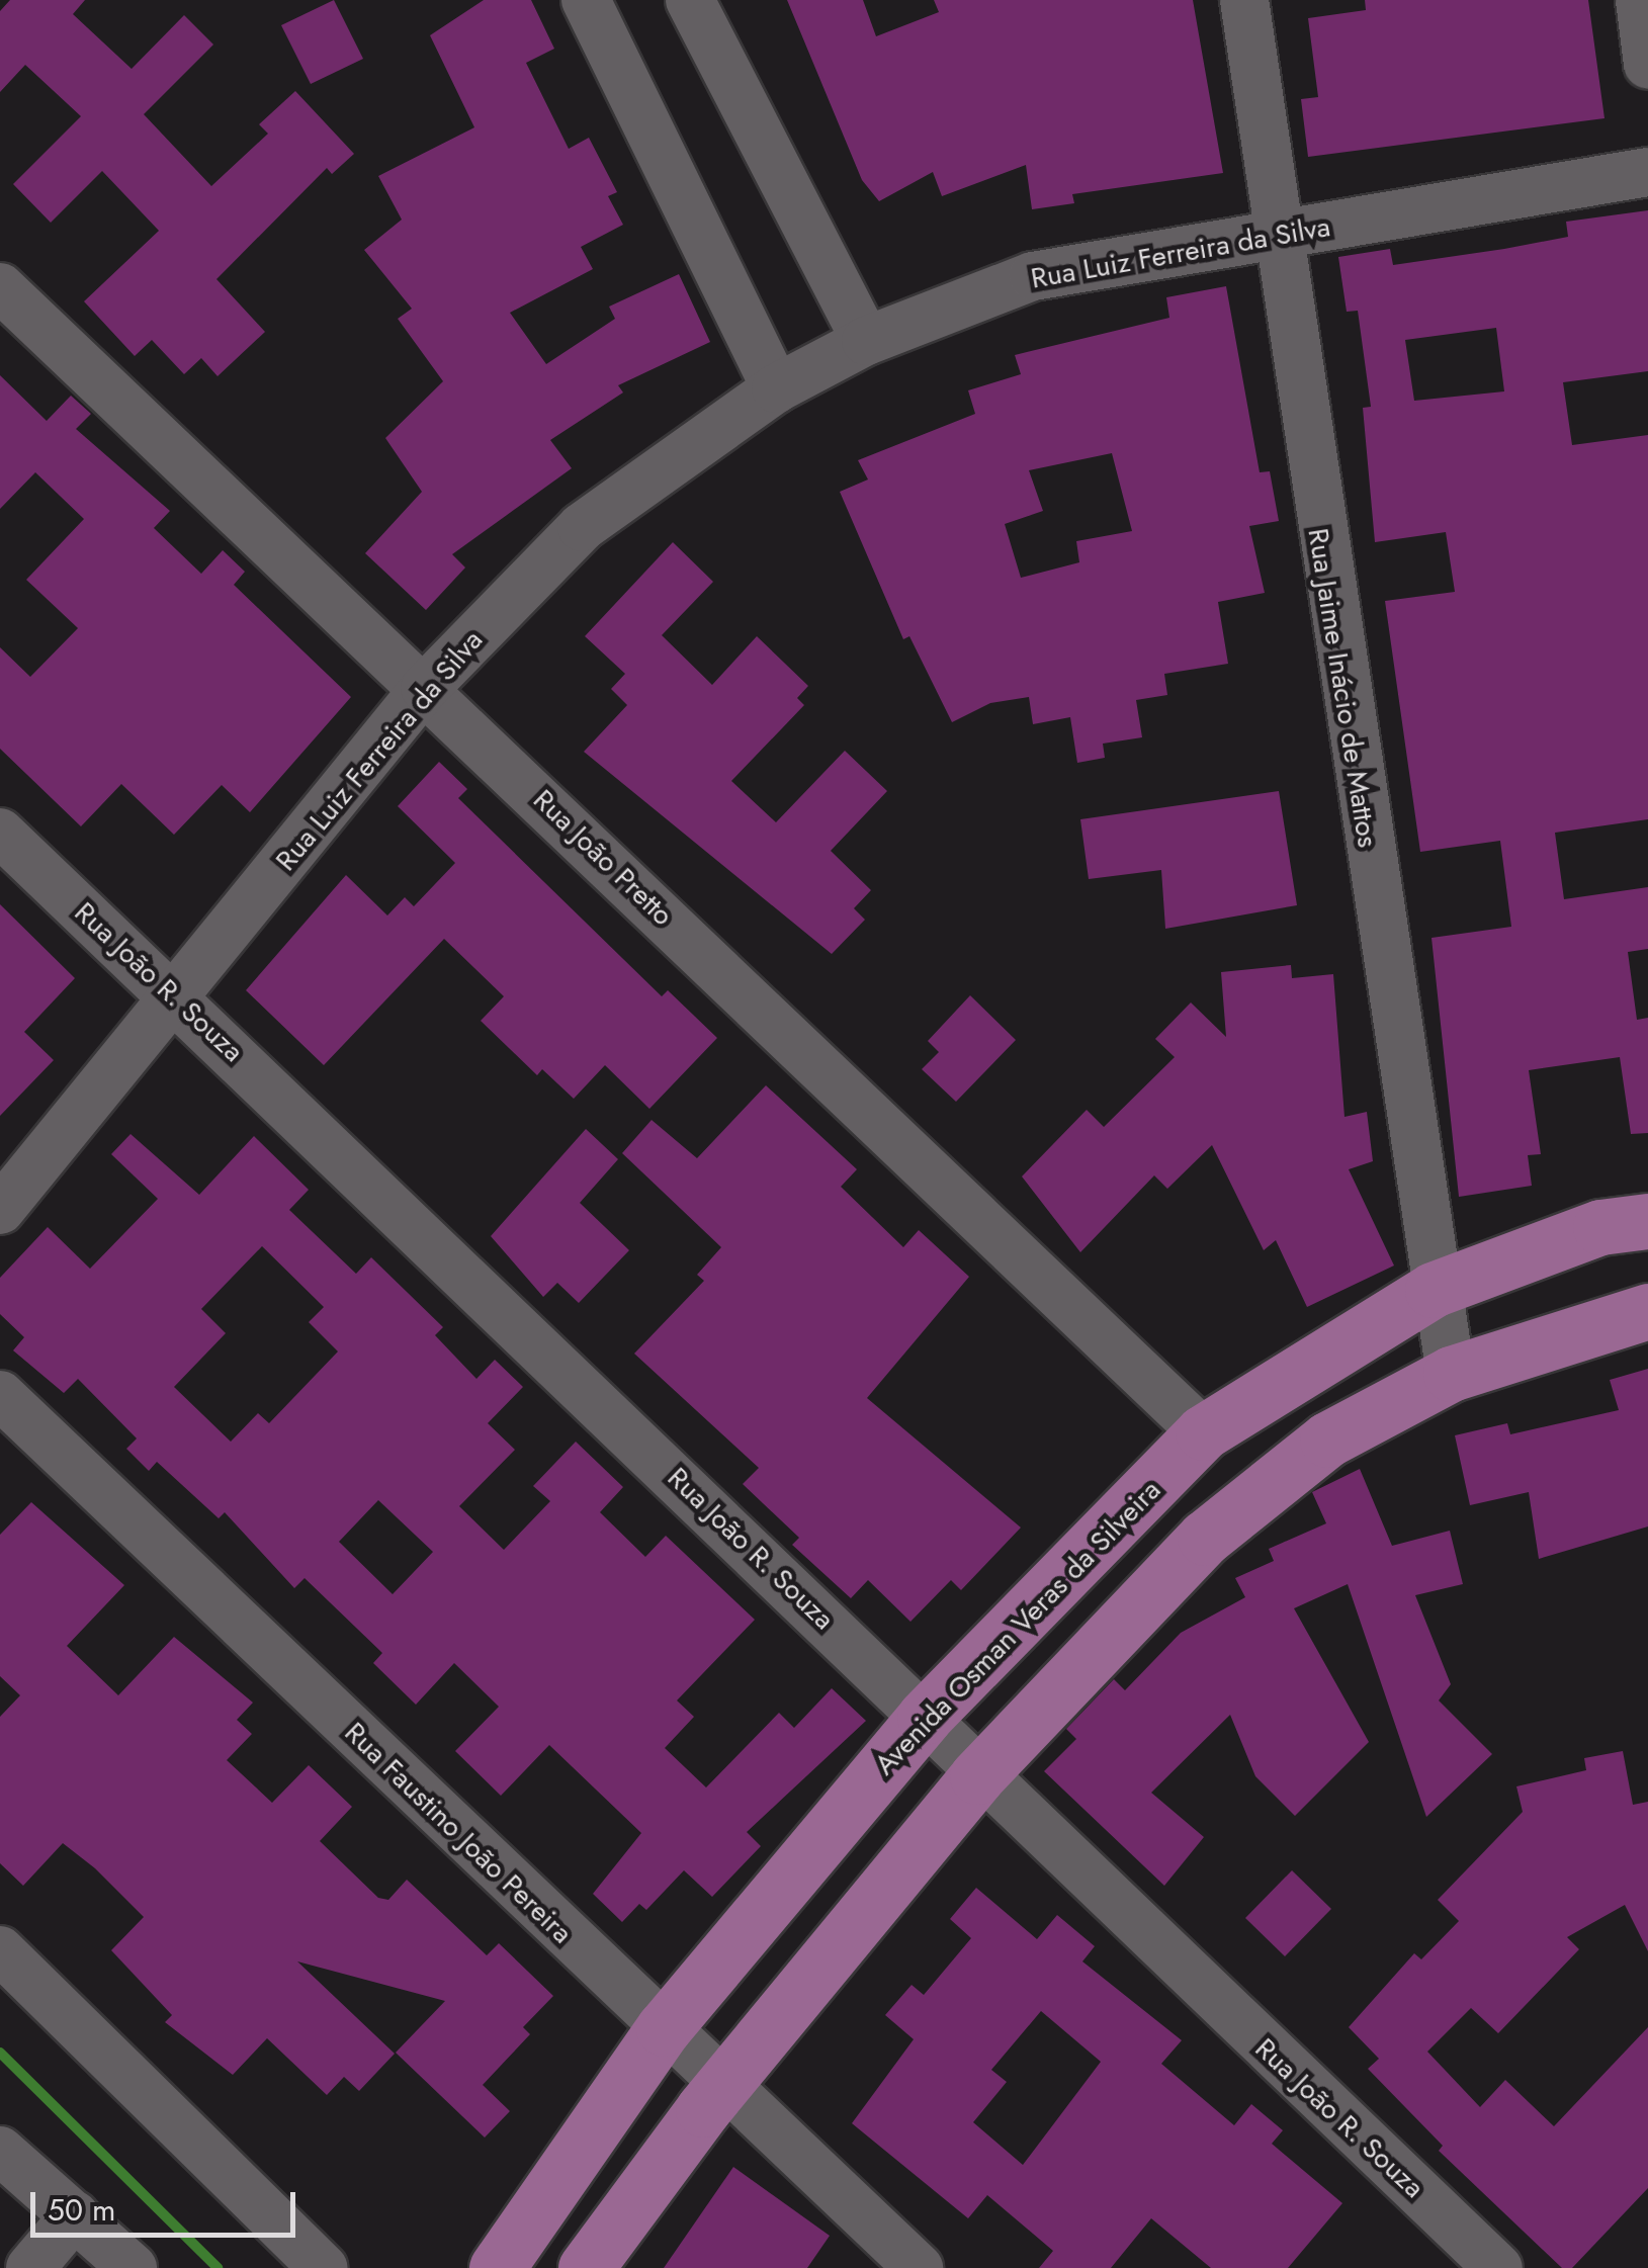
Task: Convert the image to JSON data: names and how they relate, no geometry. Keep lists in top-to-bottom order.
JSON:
{
  "streets": {
    "main road": ["Avenida Osman Veras da Silveira"],
    "street": [
      "Rua Luiz Ferreira da Silva",
      "Rua Jaime Inácio de Mattos",
      "Rua João Pretto",
      "Rua João R. Souza",
      "Rua Faustino João Pereira"
    ]
  },
  "crossings": [
    ["Rua Luiz Ferreira da Silva", "Rua Jaime Inácio de Mattos"],
    ["Rua Luiz Ferreira da Silva", "Rua João Pretto"],
    ["Rua Luiz Ferreira da Silva", "Rua João R. Souza"],
    ["Rua Jaime Inácio de Mattos", "Avenida Osman Veras da Silveira"],
    ["Rua João Pretto", "Avenida Osman Veras da Silveira"],
    ["Rua João R. Souza", "Avenida Osman Veras da Silveira"],
    ["Avenida Osman Veras da Silveira", "Rua Faustino João Pereira"]
  ],
  "scale_bar": "50 m"
}
